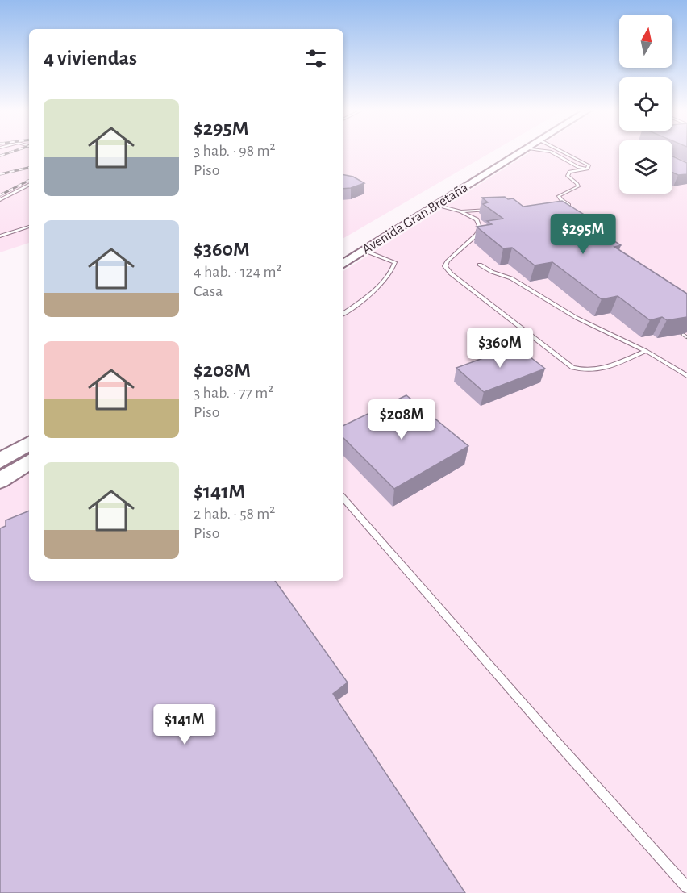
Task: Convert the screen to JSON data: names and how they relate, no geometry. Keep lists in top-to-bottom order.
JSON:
{
  "streets": {
    "main road": ["Avenida Gran Bretaña"]
  },
  "north": "top",
  "page": {
    "heading": "4 viviendas",
    "list": [
      {
        "name": "$295M",
        "note": "3 hab. · 98 m² · Piso"
      },
      {
        "name": "$360M",
        "note": "4 hab. · 124 m² · Casa"
      },
      {
        "name": "$208M",
        "note": "3 hab. · 77 m² · Piso"
      },
      {
        "name": "$141M",
        "note": "2 hab. · 58 m² · Piso"
      }
    ],
    "price": [
      "$295M",
      "$360M",
      "$208M",
      "$141M"
    ]
  }
}
